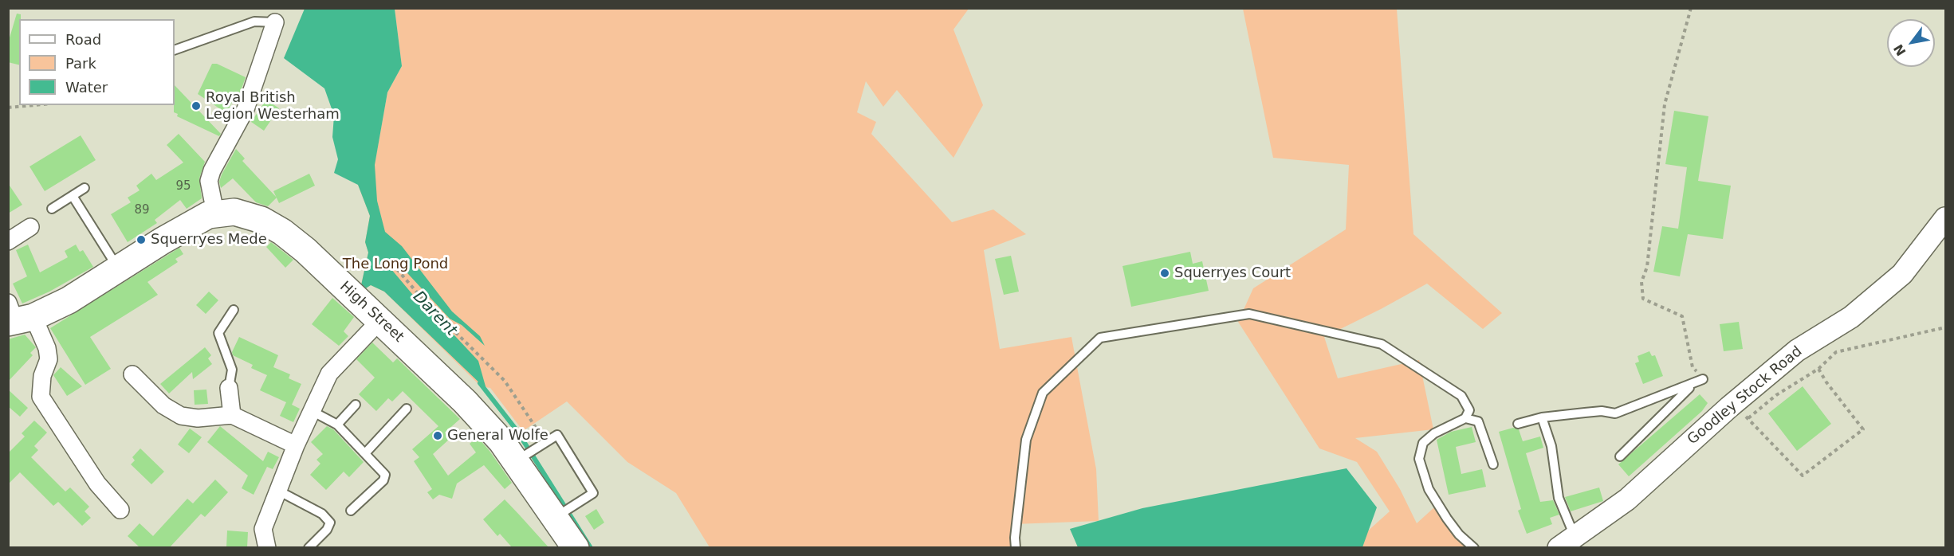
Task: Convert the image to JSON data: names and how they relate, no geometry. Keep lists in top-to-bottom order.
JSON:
{
  "streets": {
    "main road": ["High Street"],
    "street": ["Goodley Stock Road"]
  },
  "water": ["Darent"],
  "parks": ["The Long Pond"],
  "places": [
    "Royal British Legion Westerham",
    "Squerryes Mede",
    "Squerryes Court",
    "General Wolfe"
  ],
  "house_numbers": ["95", "89"],
  "legend": ["Road", "Park", "Water"],
  "north": "bottom left"
}
